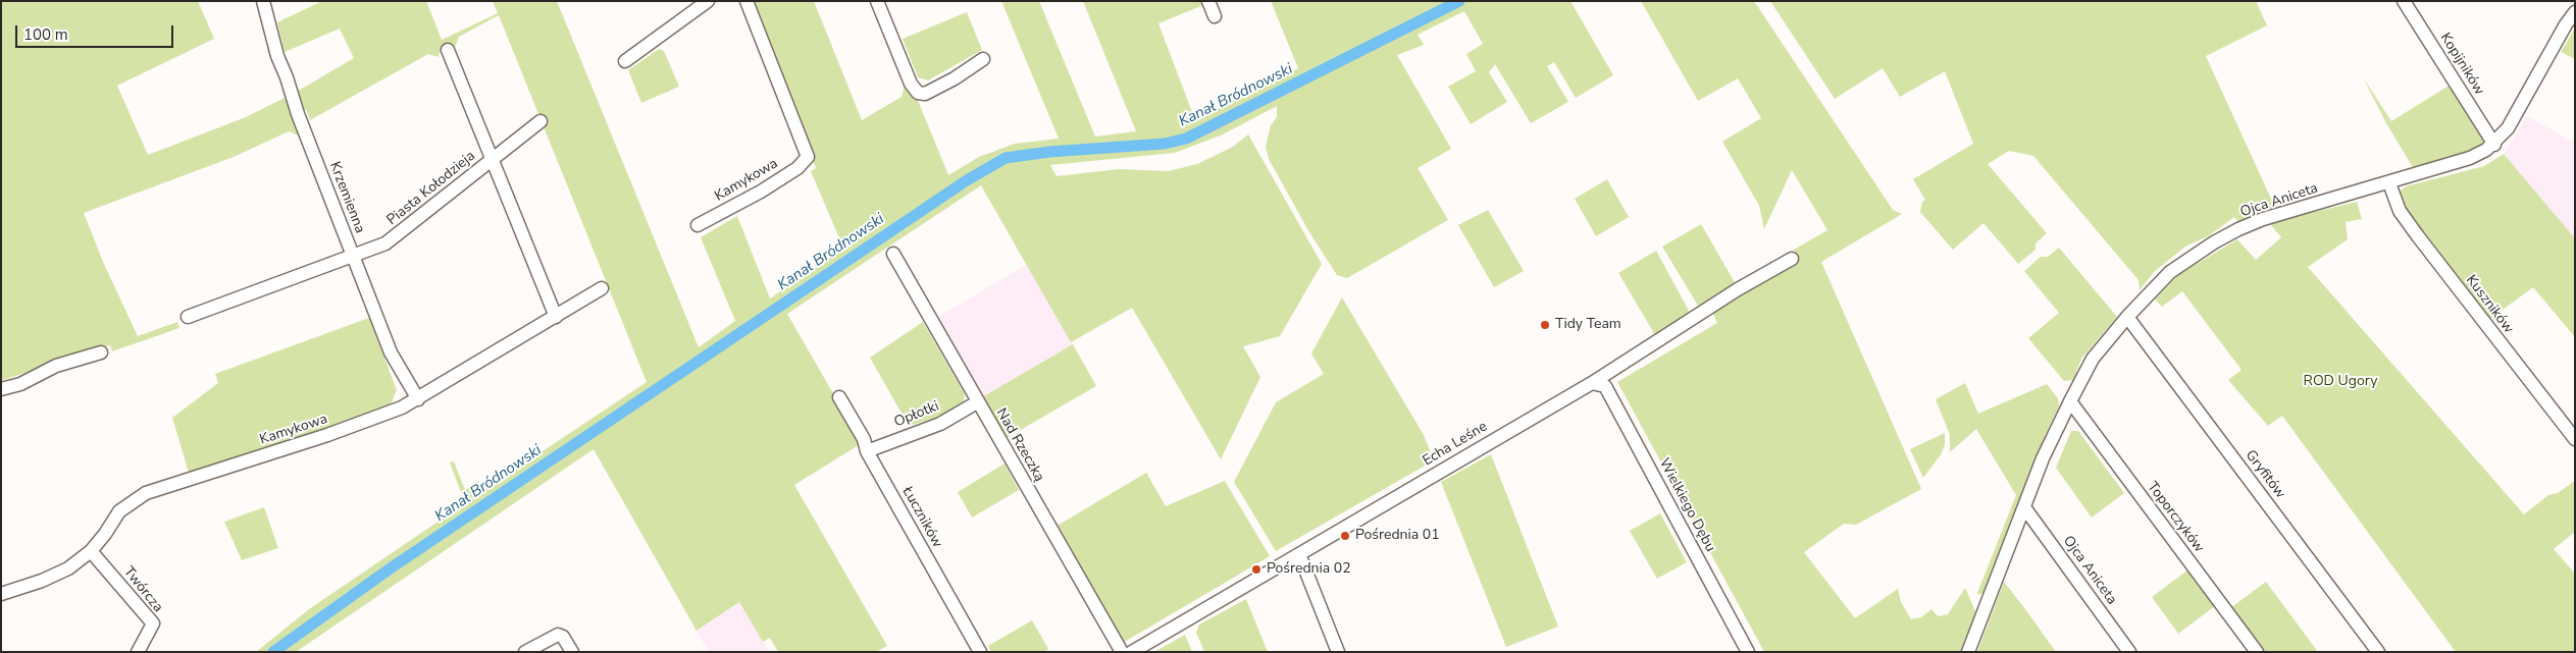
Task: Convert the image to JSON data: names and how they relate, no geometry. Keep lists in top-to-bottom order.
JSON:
{
  "streets": {
    "street": [
      "Kopijników",
      "Kamykowa",
      "Piasta Kołodzieja",
      "Krzemienna",
      "Ojca Aniceta",
      "Kuszników",
      "Opłotki",
      "Echa Leśne",
      "Nad Rzeczką",
      "Gryfitów",
      "Wielkiego Dębu",
      "Łuczników",
      "Toporczyków",
      "Twórcza"
    ]
  },
  "crossings": [
    ["Kopijników", "Ojca Aniceta"],
    ["Kamykowa", "Krzemienna"],
    ["Kamykowa", "Twórcza"],
    ["Piasta Kołodzieja", "Krzemienna"],
    ["Ojca Aniceta", "Kuszników"],
    ["Ojca Aniceta", "Gryfitów"],
    ["Ojca Aniceta", "Toporczyków"],
    ["Opłotki", "Nad Rzeczką"],
    ["Opłotki", "Łuczników"],
    ["Echa Leśne", "Wielkiego Dębu"]
  ],
  "water": ["Kanał Bródnowski"],
  "parks": ["ROD Ugory"],
  "places": ["Tidy Team", "Pośrednia 01", "Pośrednia 02"],
  "scale_bar": "100 m"
}
